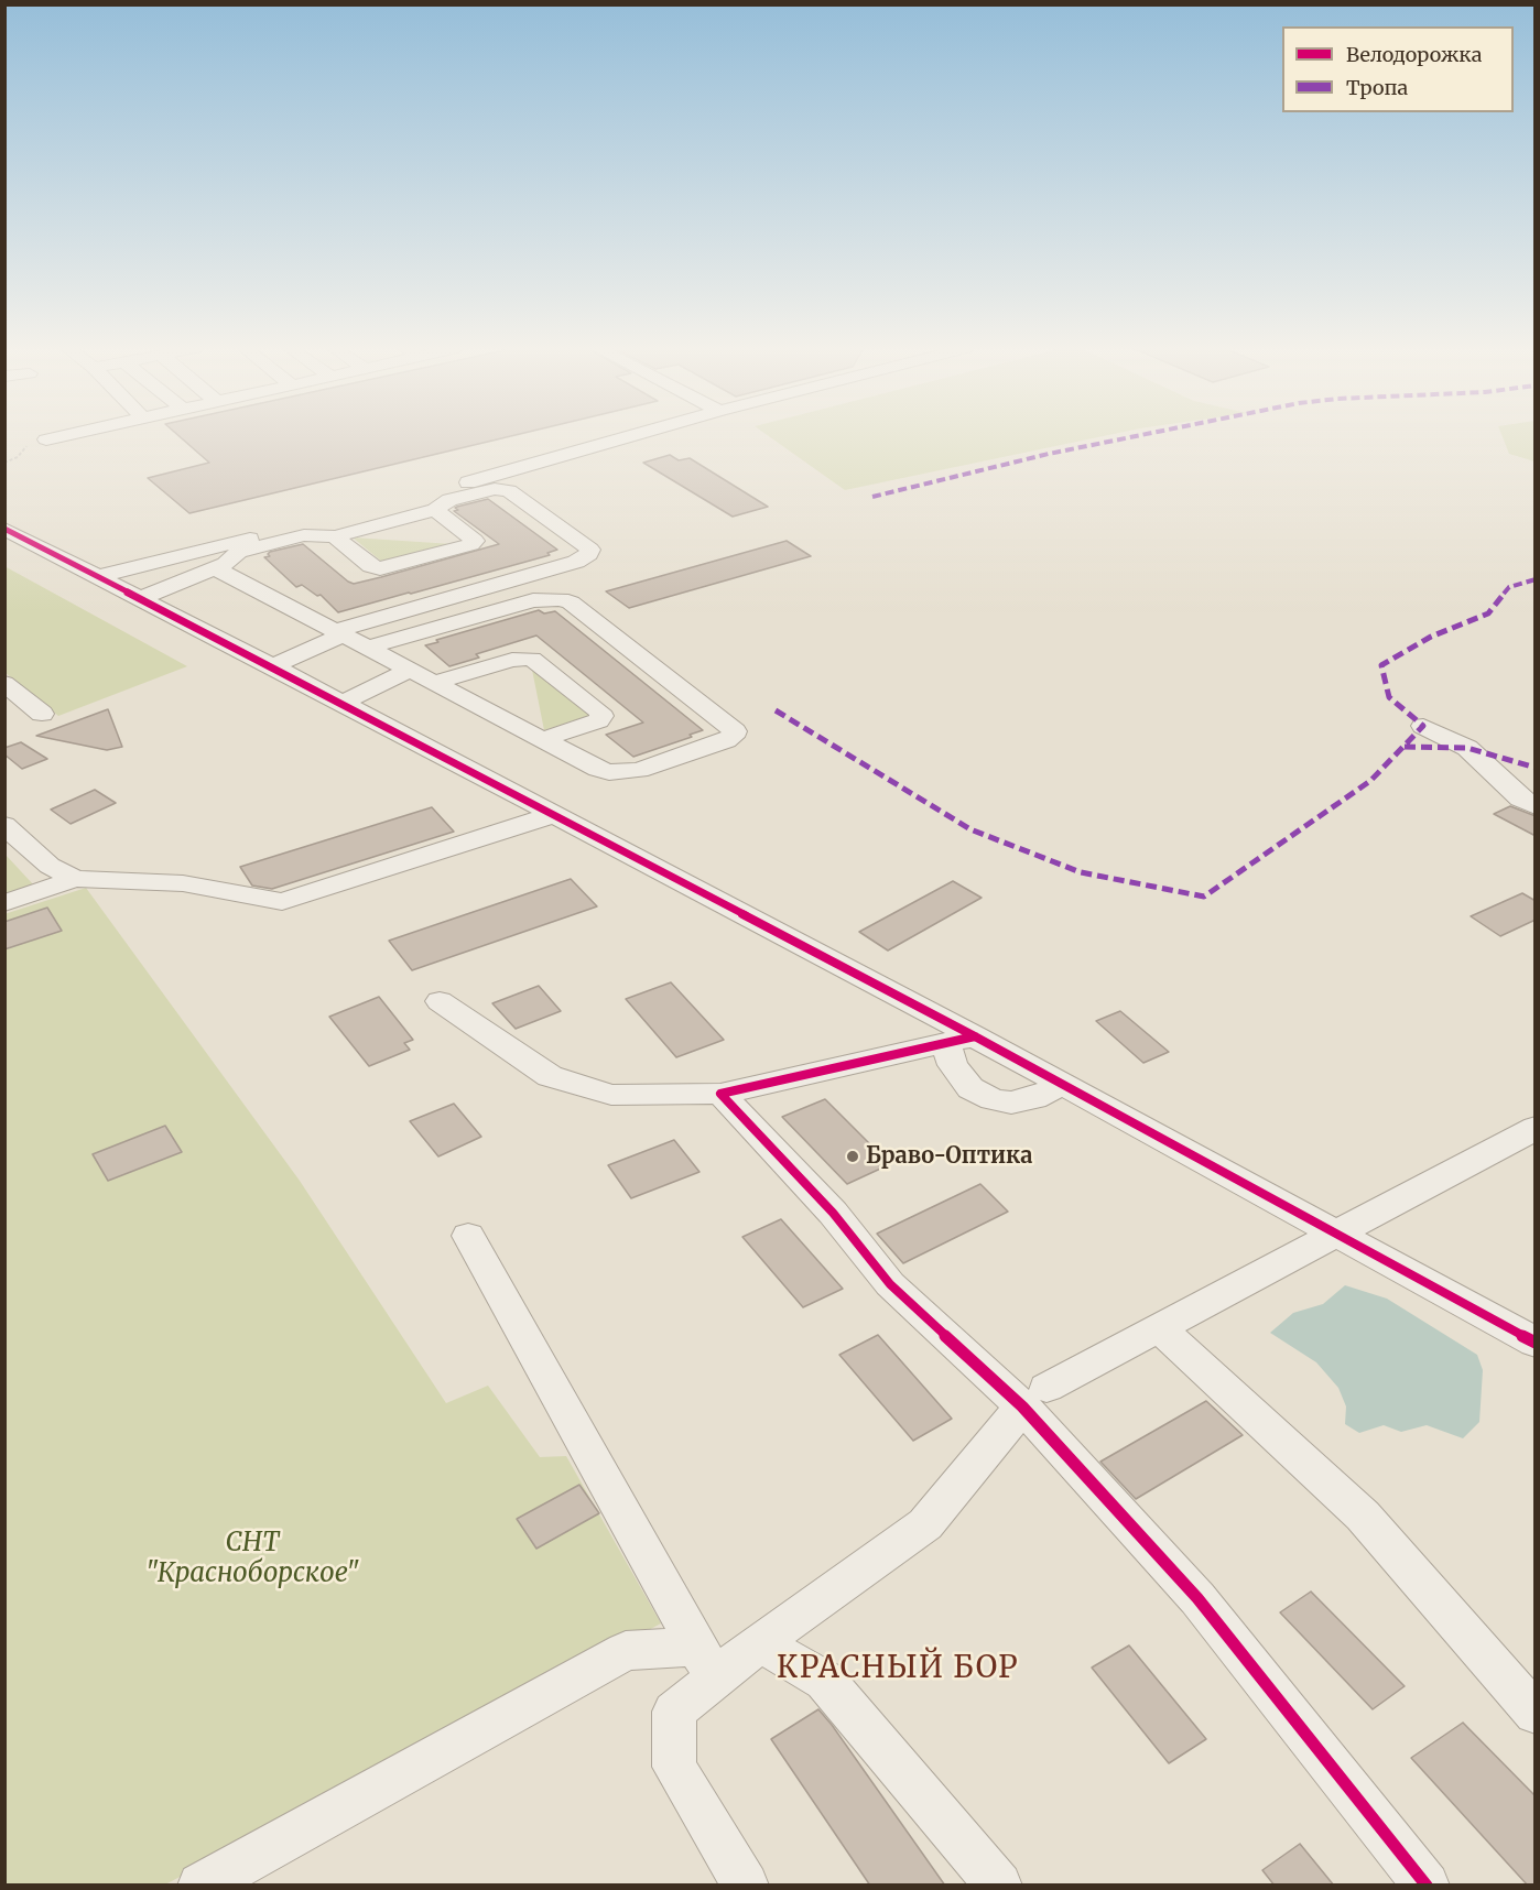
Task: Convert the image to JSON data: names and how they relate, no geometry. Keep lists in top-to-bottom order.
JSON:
{
  "districts": ["КРАСНЫЙ БОР"],
  "parks": ["СНТ \"Красноборское\""],
  "places": ["Браво-Оптика"],
  "legend": ["Велодорожка", "Тропа"]
}
